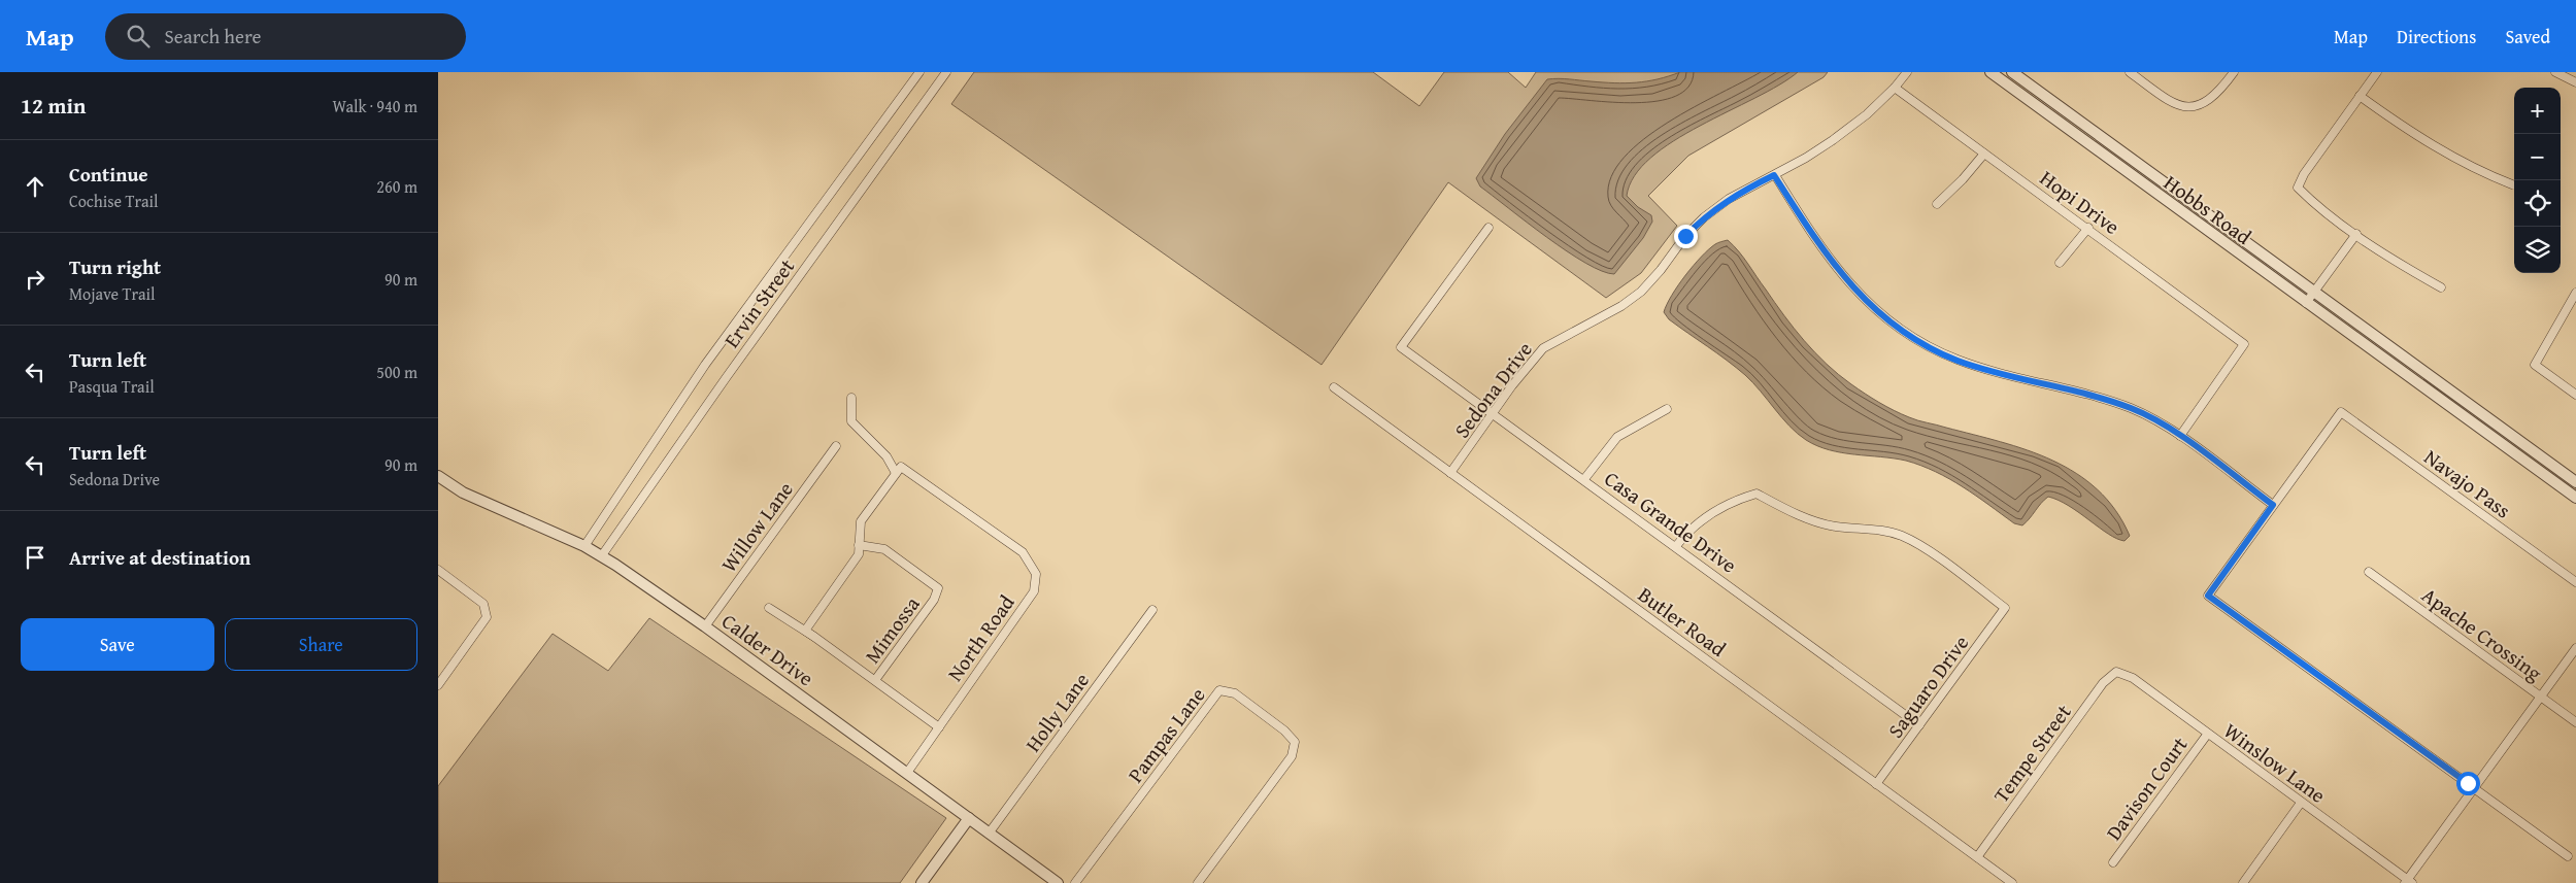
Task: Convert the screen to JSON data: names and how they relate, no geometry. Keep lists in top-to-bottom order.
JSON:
{
  "streets": {
    "street": [
      "Hopi Drive",
      "Hobbs Road",
      "Ervin Street",
      "Sedona Drive",
      "Navajo Pass",
      "Casa Grande Drive",
      "Willow Lane",
      "Butler Road",
      "Mimossa",
      "Apache Crossing",
      "North Road",
      "Calder Drive",
      "Saguaro Drive",
      "Holly Lane",
      "Pampas Lane",
      "Tempe Street",
      "Winslow Lane",
      "Davison Court"
    ]
  },
  "crossings": [
    ["Hopi Drive", "Sedona Drive"],
    ["Ervin Street", "Calder Drive"],
    ["Sedona Drive", "Casa Grande Drive"],
    ["Sedona Drive", "Butler Road"],
    ["Casa Grande Drive", "Saguaro Drive"],
    ["Willow Lane", "Calder Drive"],
    ["Butler Road", "Saguaro Drive"],
    ["Butler Road", "Tempe Street"],
    ["North Road", "Calder Drive"],
    ["Calder Drive", "Holly Lane"],
    ["Tempe Street", "Winslow Lane"],
    ["Winslow Lane", "Davison Court"]
  ],
  "page": {
    "header": "Map",
    "search": "Search here",
    "nav": ["Map", "Directions", "Saved"],
    "heading": ["12 min", "Walk · 940 m"],
    "map_buttons": ["+", "−"],
    "list": [
      ["Continue", "Cochise Trail", "260 m"],
      ["Turn right", "Mojave Trail", "90 m"],
      ["Turn left", "Pasqua Trail", "500 m"],
      ["Turn left", "Sedona Drive", "90 m"],
      "Arrive at destination"
    ],
    "buttons": ["Save", "Share"]
  }
}
